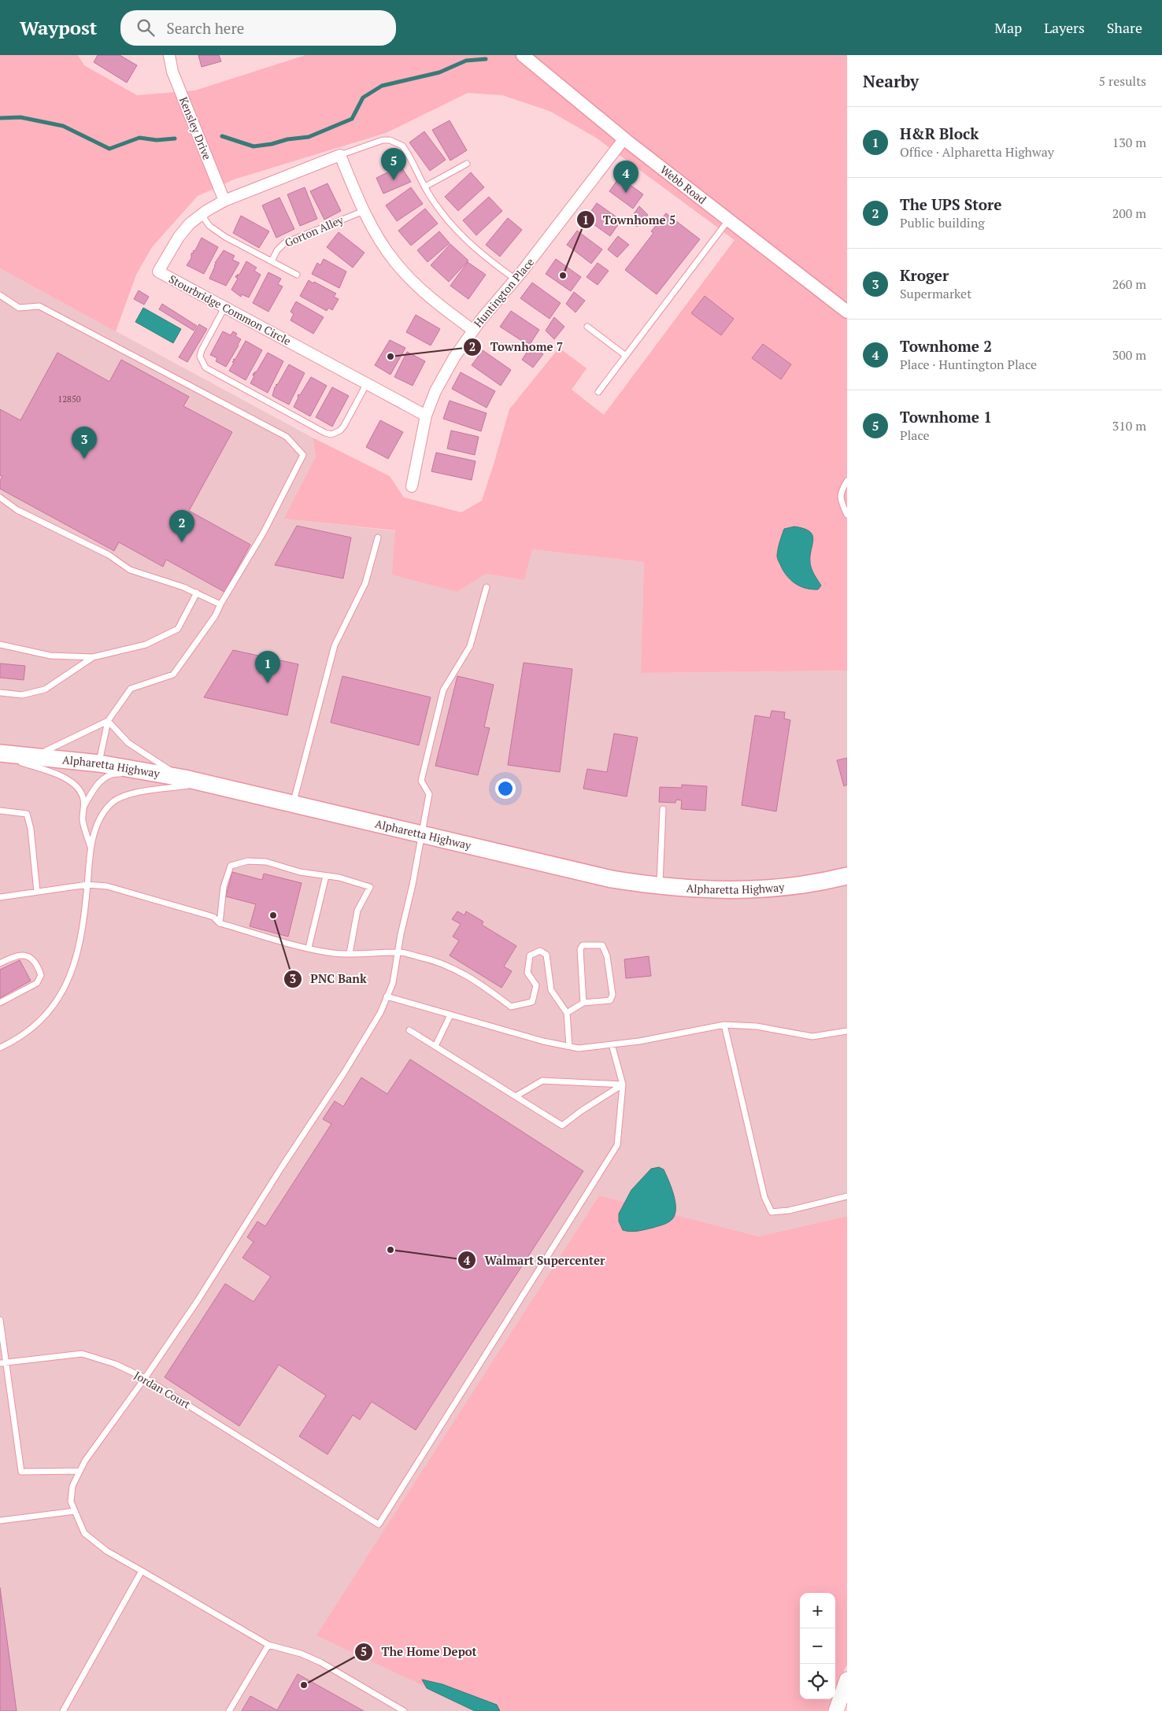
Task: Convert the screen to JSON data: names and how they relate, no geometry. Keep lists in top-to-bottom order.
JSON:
{
  "streets": {
    "main road": ["Alpharetta Highway"],
    "street": [
      "Kensley Drive",
      "Webb Road",
      "Huntington Place",
      "Stourbridge Common Circle"
    ],
    "lane": ["Gorton Alley", "Jordan Court"]
  },
  "crossings": [
    ["Kensley Drive", "Stourbridge Common Circle"],
    ["Webb Road", "Huntington Place"],
    ["Huntington Place", "Stourbridge Common Circle"]
  ],
  "places": [
    "Townhome 5",
    "Townhome 7",
    "PNC Bank",
    "Walmart Supercenter",
    "The Home Depot"
  ],
  "house_numbers": ["12850"],
  "page": {
    "header": "Waypost",
    "search": "Search here",
    "nav": ["Map", "Layers", "Share"],
    "heading": ["Nearby", "5 results"],
    "list": [
      {
        "mark": "1",
        "name": "H&R Block",
        "note": "Office · Alpharetta Highway",
        "value": "130 m"
      },
      {
        "mark": "2",
        "name": "The UPS Store",
        "note": "Public building",
        "value": "200 m"
      },
      {
        "mark": "3",
        "name": "Kroger",
        "note": "Supermarket",
        "value": "260 m"
      },
      {
        "mark": "4",
        "name": "Townhome 2",
        "note": "Place · Huntington Place",
        "value": "300 m"
      },
      {
        "mark": "5",
        "name": "Townhome 1",
        "note": "Place",
        "value": "310 m"
      }
    ],
    "pins": [
      "5",
      "4",
      "3",
      "2",
      "1"
    ],
    "map_buttons": ["+", "−"]
  }
}
